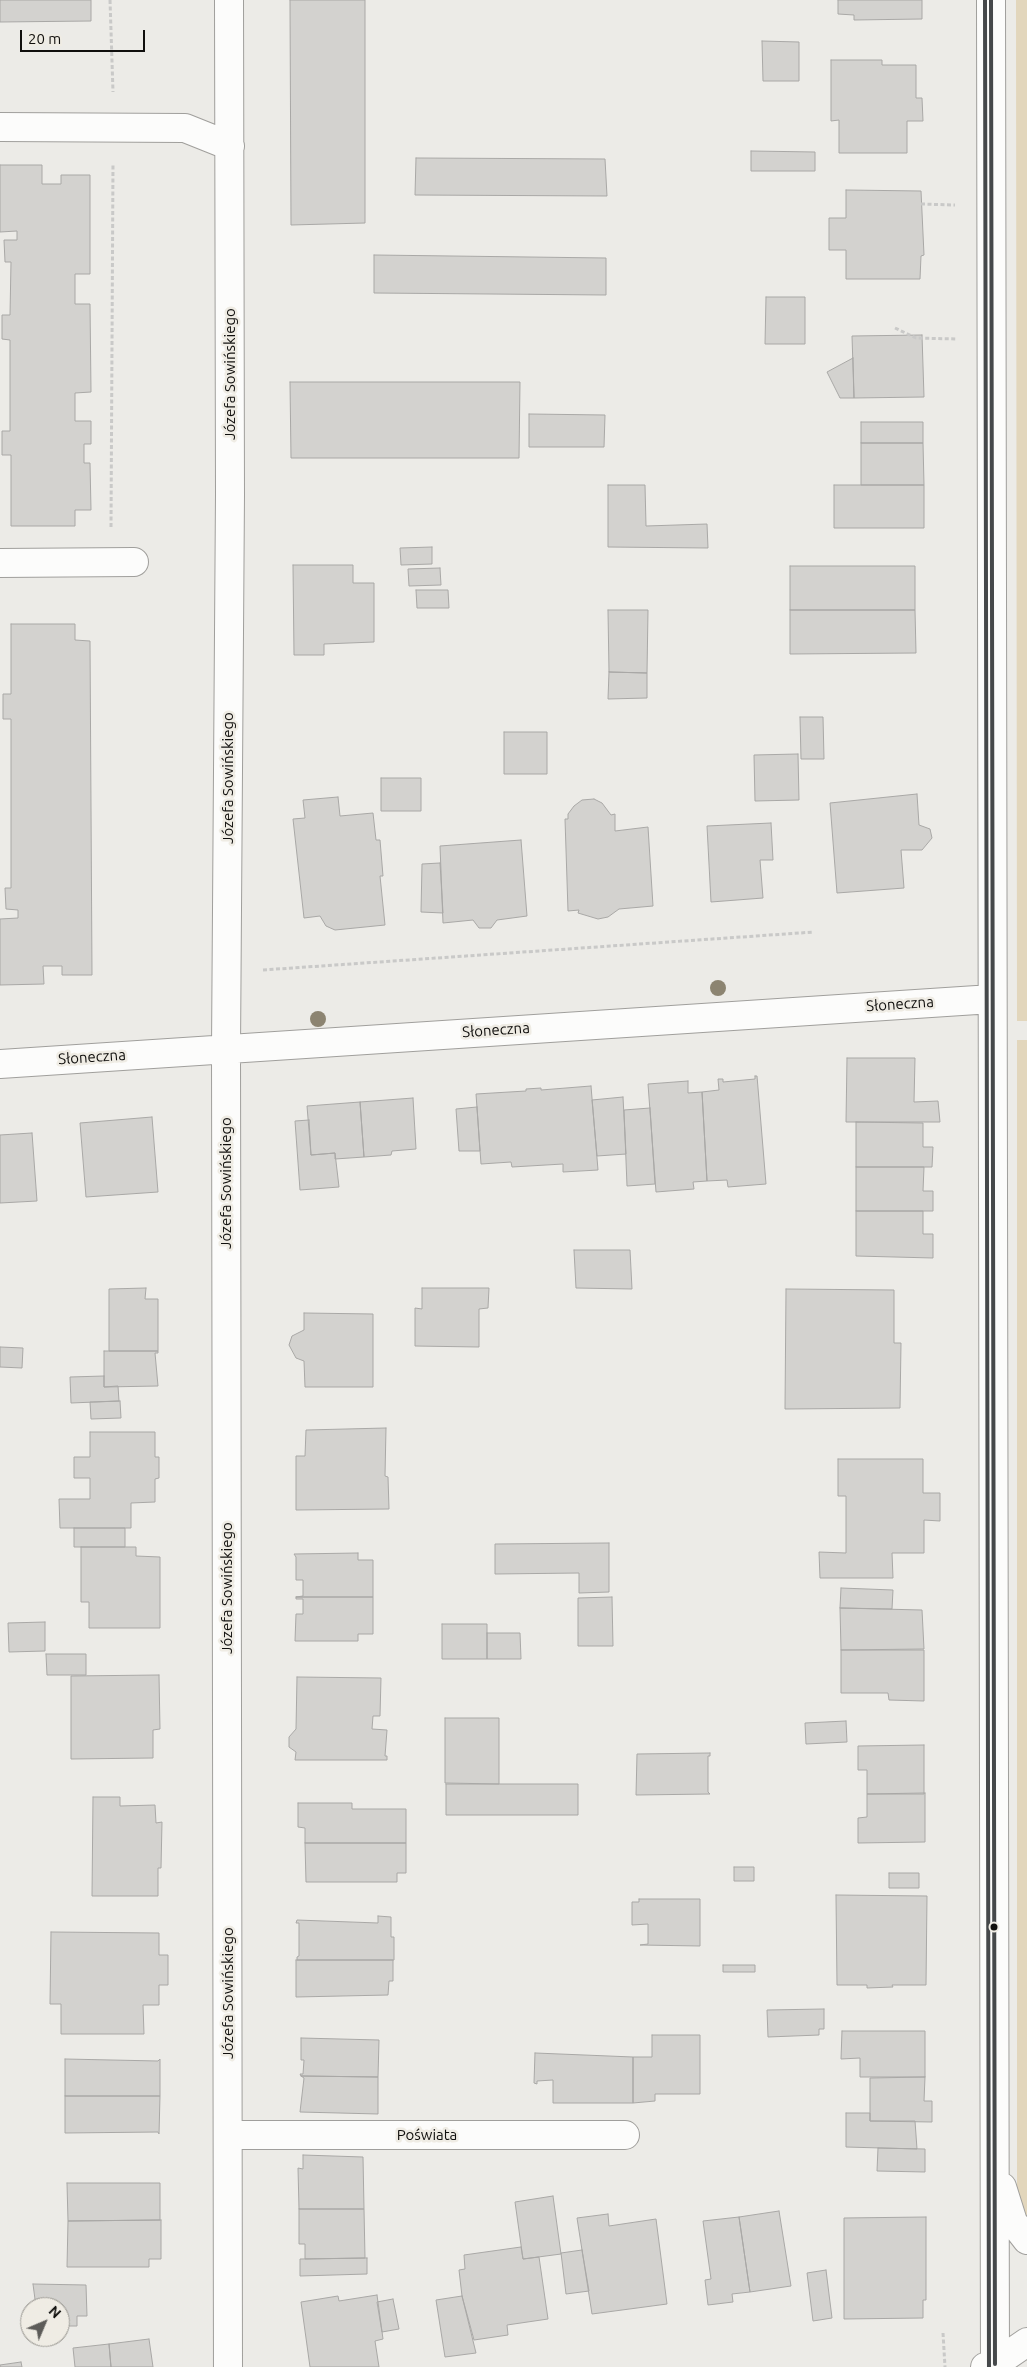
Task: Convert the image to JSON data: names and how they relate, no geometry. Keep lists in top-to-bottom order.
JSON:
{
  "streets": {
    "street": ["Józefa Sowińskiego", "Słoneczna", "Poświata"]
  },
  "crossings": [
    ["Józefa Sowińskiego", "Słoneczna"],
    ["Józefa Sowińskiego", "Poświata"]
  ],
  "scale_bar": "20 m",
  "north": "top right"
}
